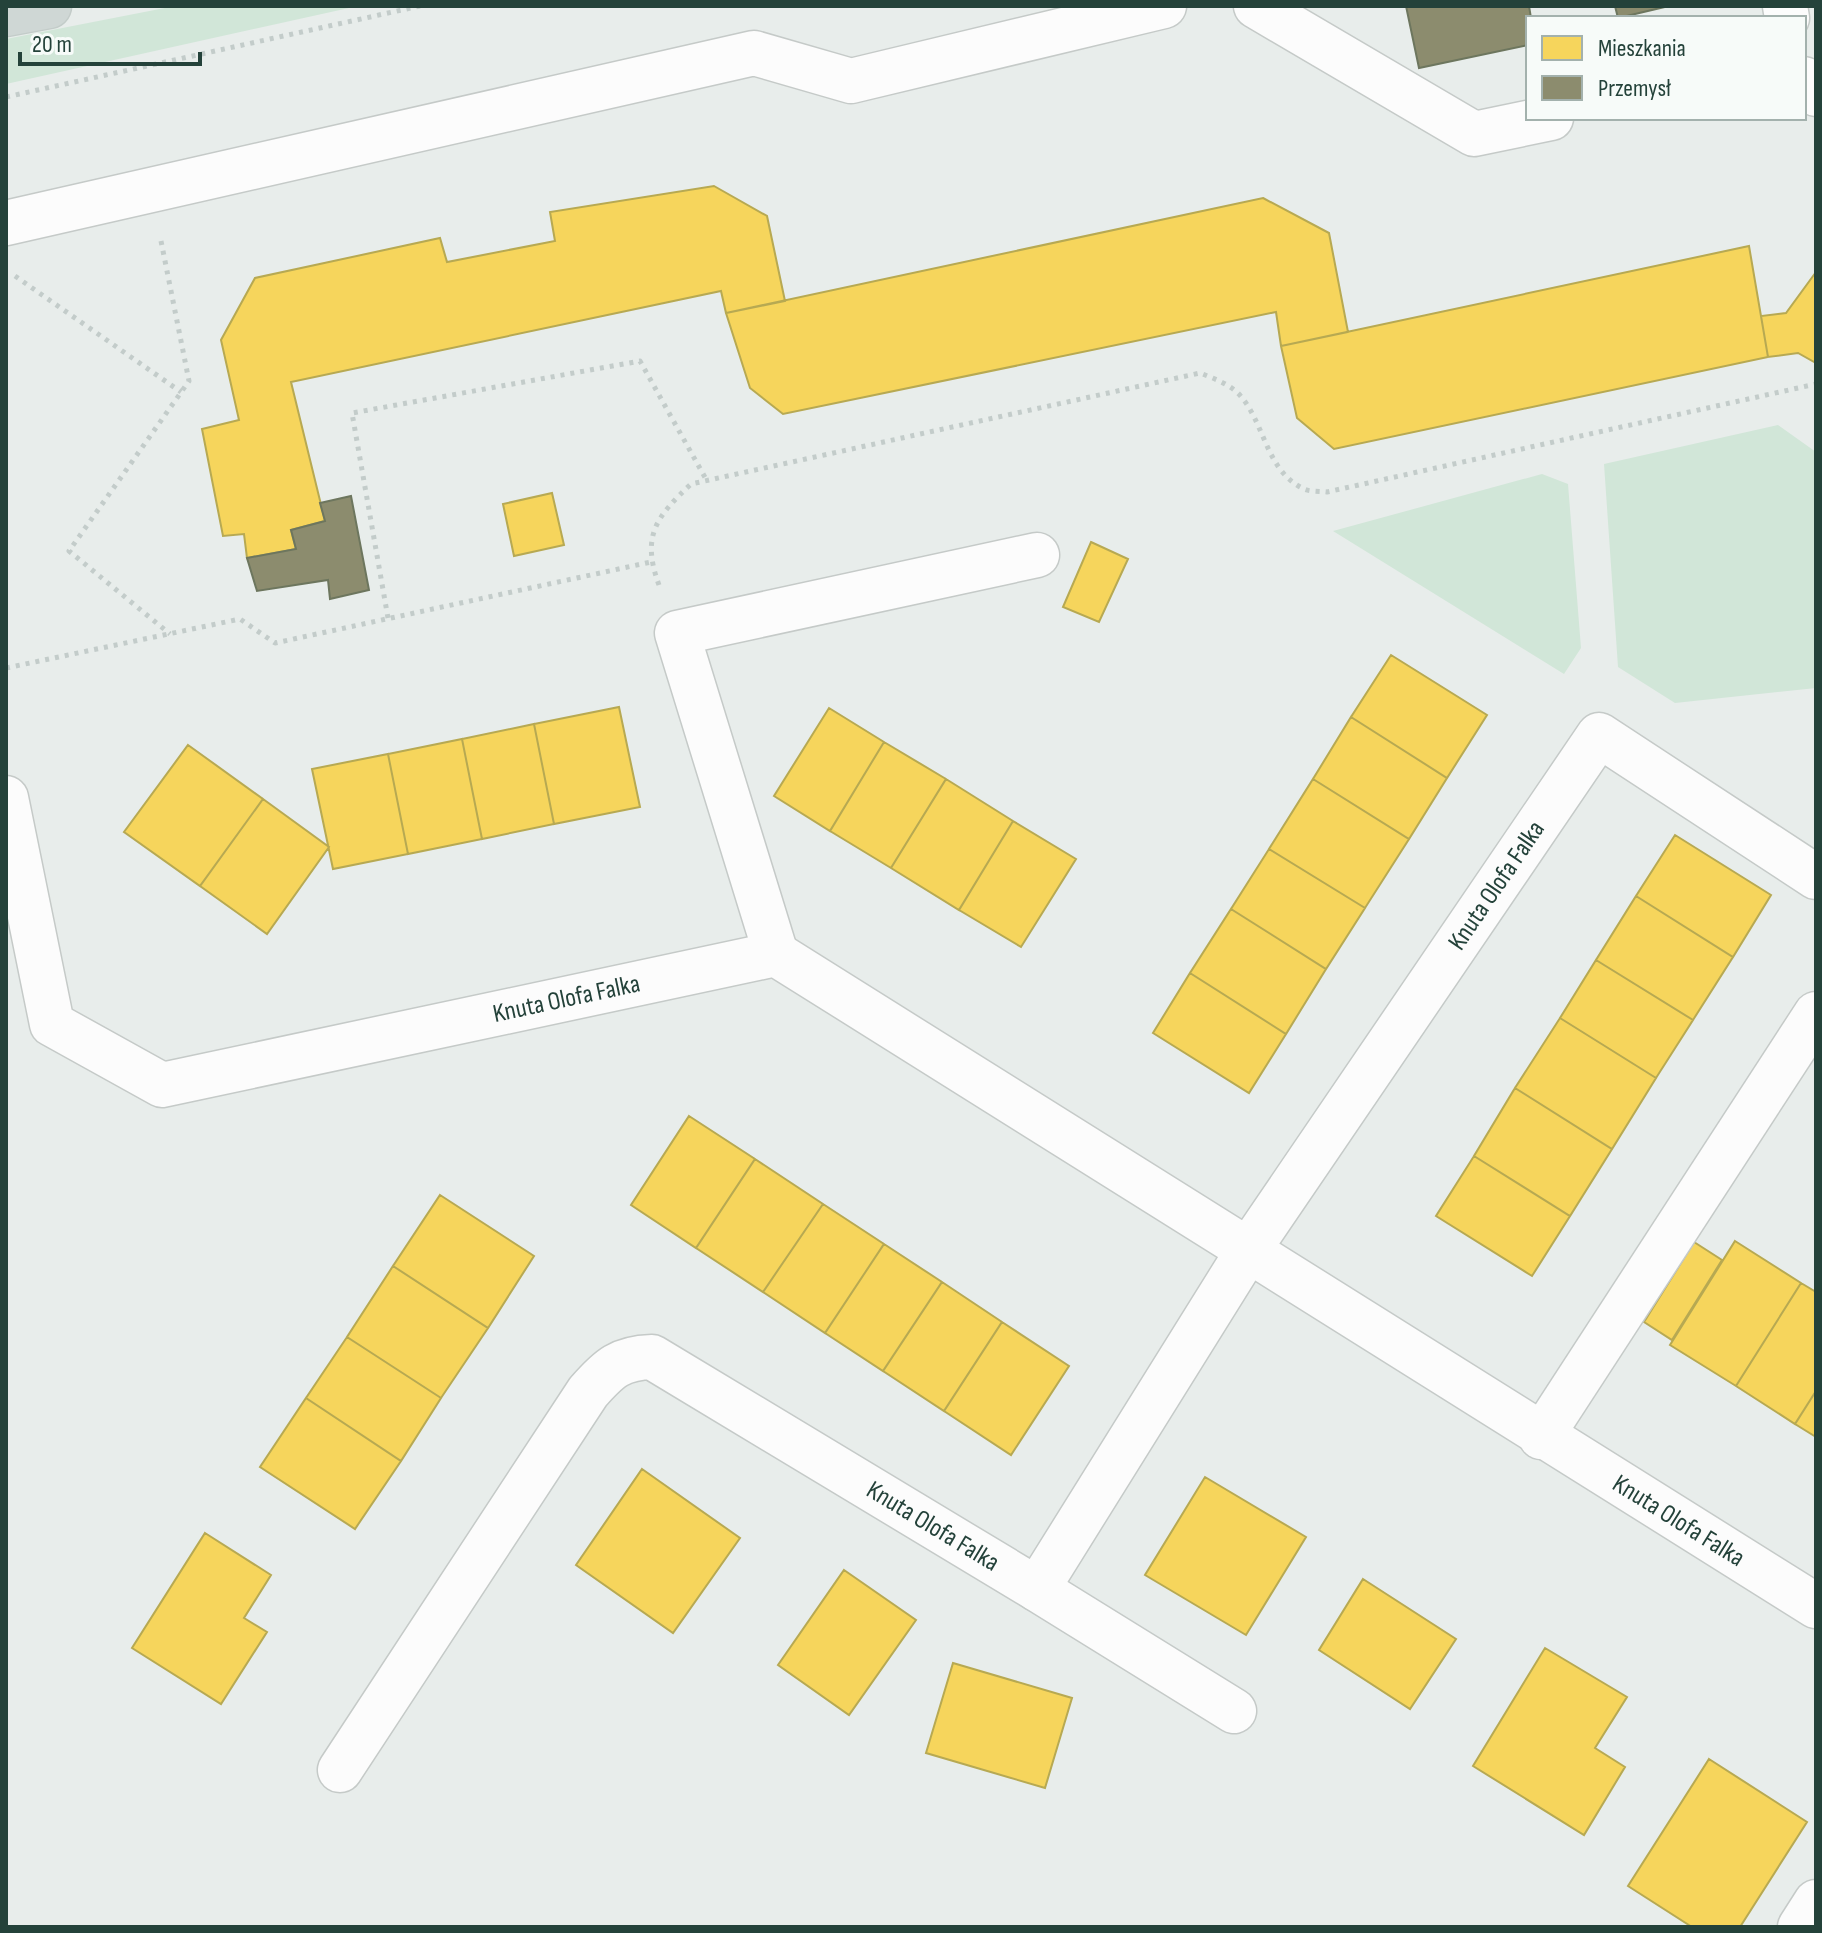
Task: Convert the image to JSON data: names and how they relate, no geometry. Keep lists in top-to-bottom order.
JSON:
{
  "streets": {
    "street": ["Knuta Olofa Falka"]
  },
  "legend": ["Mieszkania", "Przemysł"],
  "scale_bar": "20 m"
}
